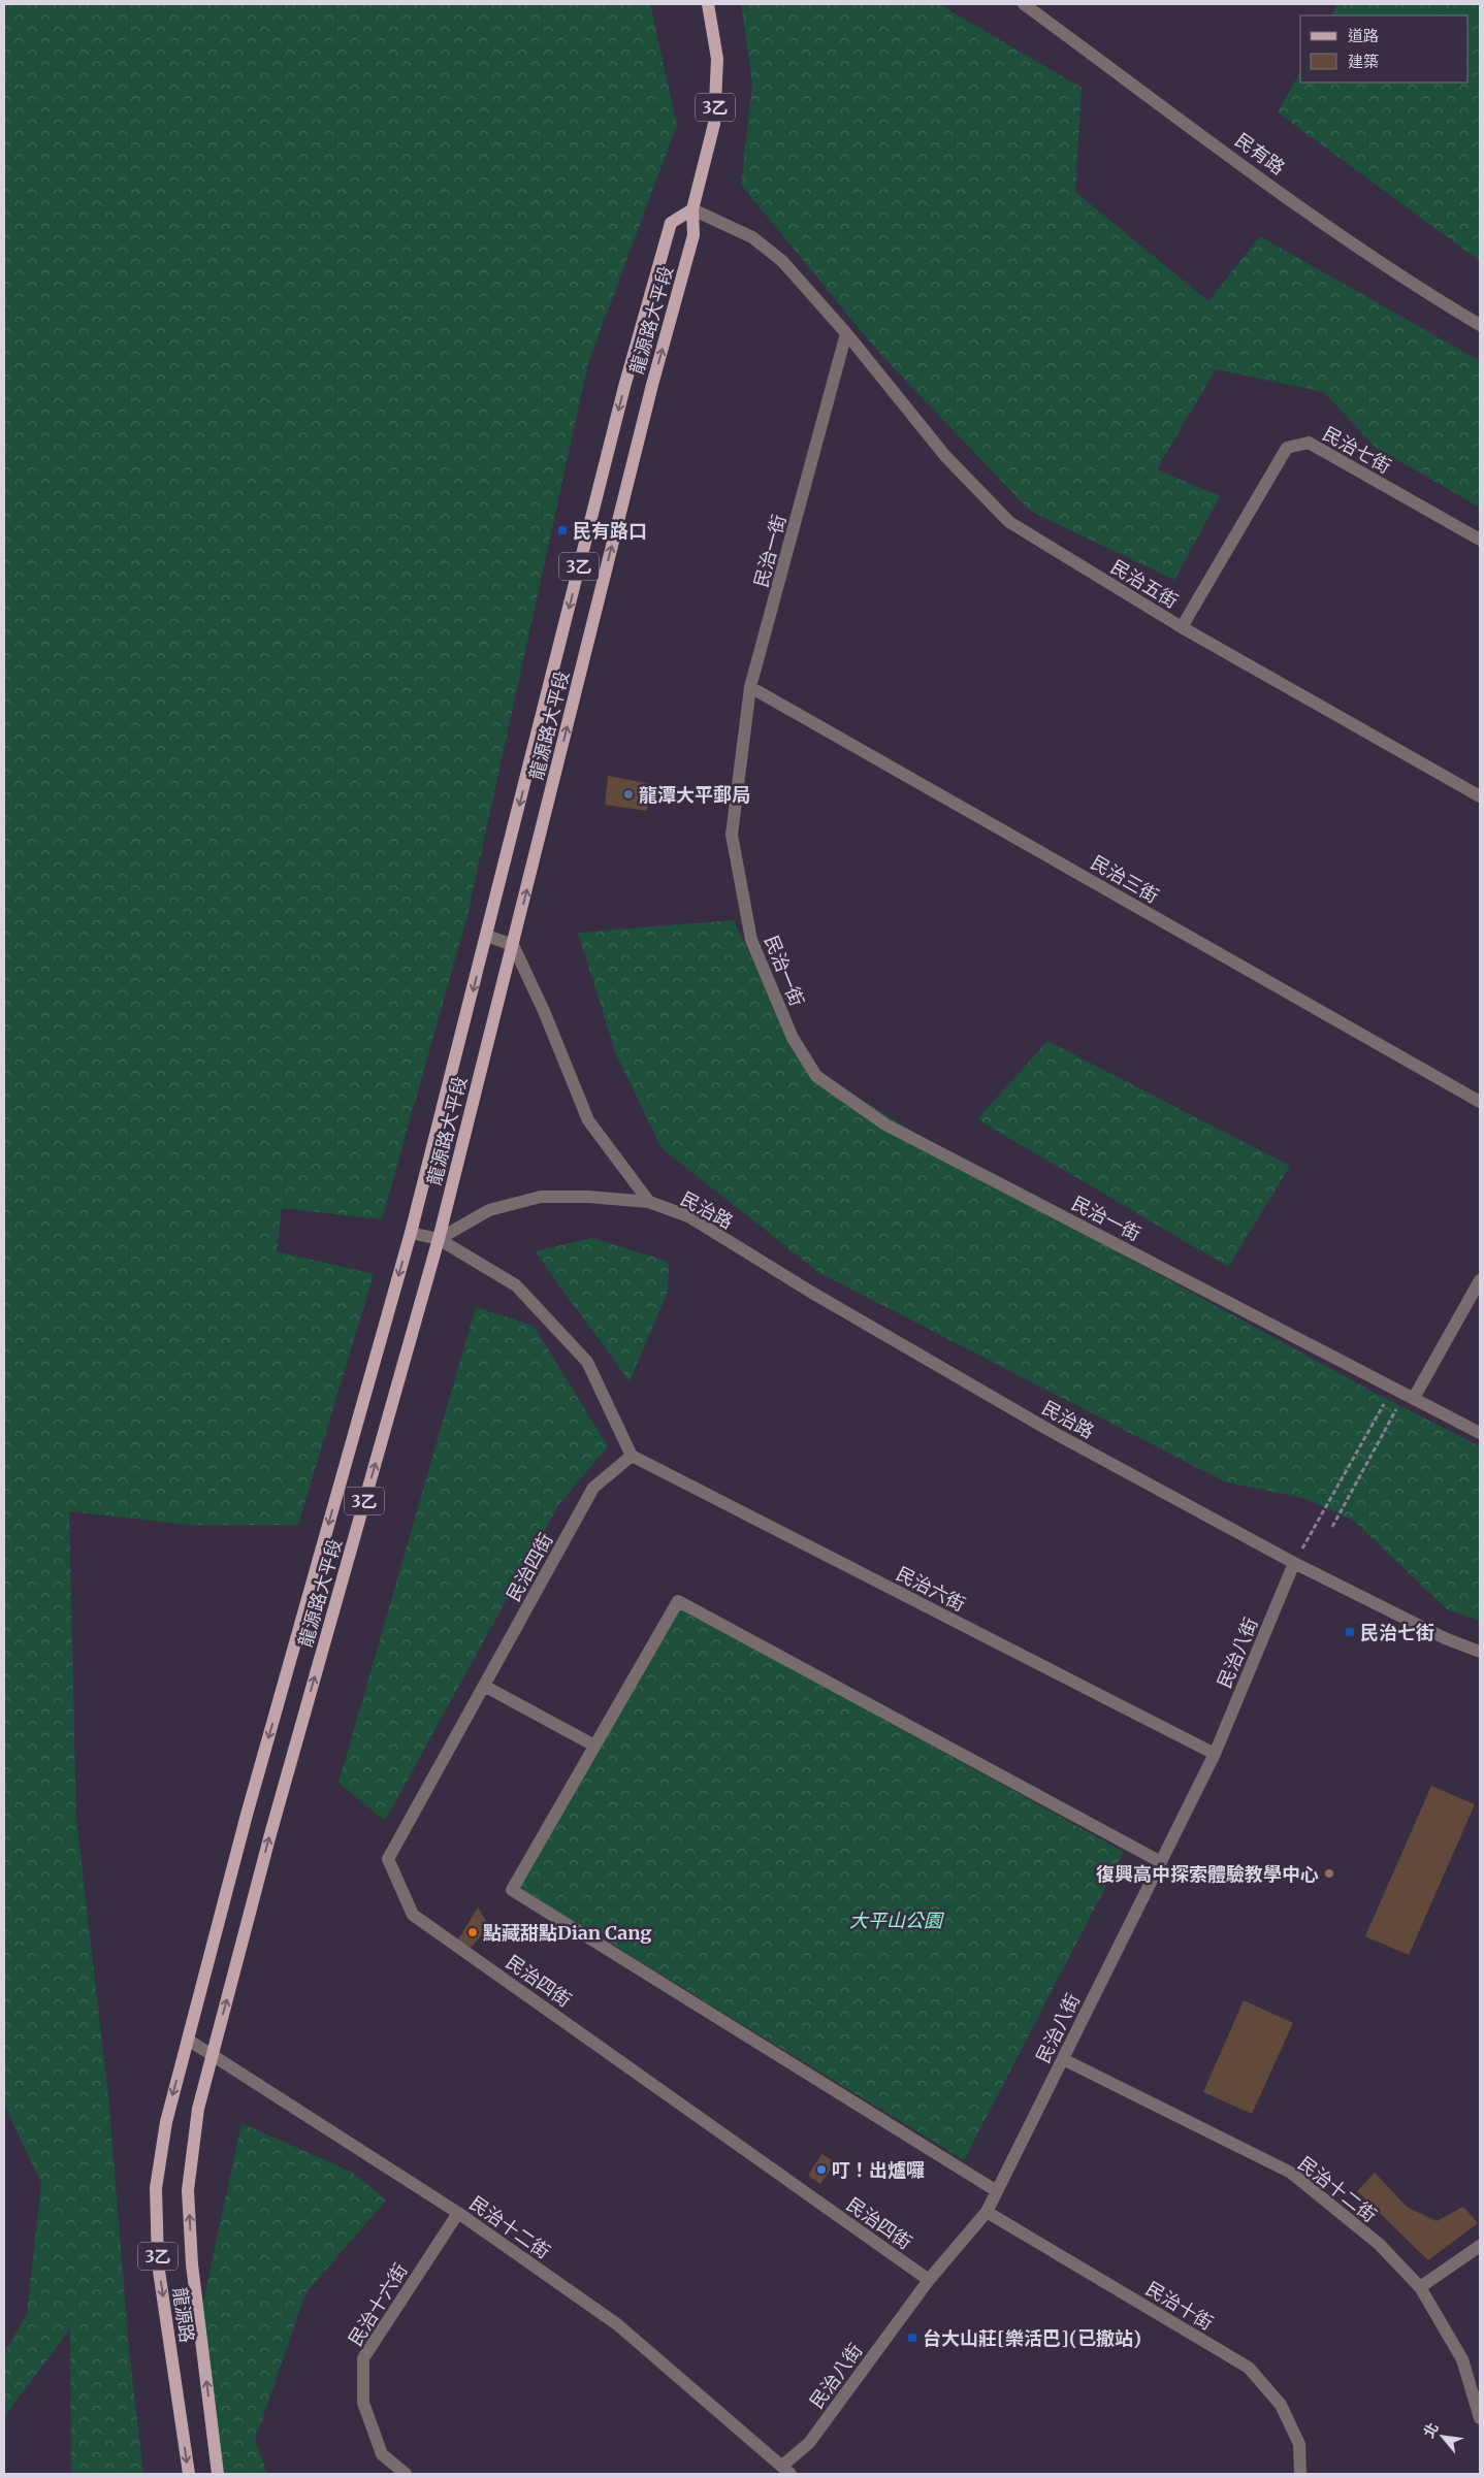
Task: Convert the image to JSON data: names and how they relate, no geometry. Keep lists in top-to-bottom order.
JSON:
{
  "streets": {
    "main road": ["3乙", "龍源路大平段", "龍源路"],
    "street": [
      "民有路",
      "民治七街",
      "民治一街",
      "民治五街",
      "民治三街",
      "民治路",
      "民治四街",
      "民治六街",
      "民治八街",
      "民治十二街",
      "民治十六街",
      "民治十街"
    ]
  },
  "crossings": [
    ["龍源路大平段", "民治路"],
    ["龍源路大平段", "民治十二街"],
    ["龍源路大平段", "龍源路"],
    ["民治七街", "民治五街"],
    ["民治一街", "民治五街"],
    ["民治一街", "民治三街"],
    ["民治路", "民治八街"],
    ["民治四街", "民治六街"],
    ["民治四街", "民治八街"],
    ["民治六街", "民治八街"],
    ["民治八街", "民治十二街"],
    ["民治八街", "民治十街"],
    ["民治十二街", "民治十六街"],
    ["民治十二街", "龍源路"]
  ],
  "parks": ["大平山公園"],
  "places": {
    "transit": ["民有路口", "民治七街", "台大山莊[樂活巴](已撤站)"],
    "other": [
      "龍潭大平郵局",
      "復興高中探索體驗教學中心",
      "點藏甜點Dian Cang",
      "叮！出爐囉"
    ]
  },
  "legend": ["道路", "建築"],
  "north": "top left"
}
